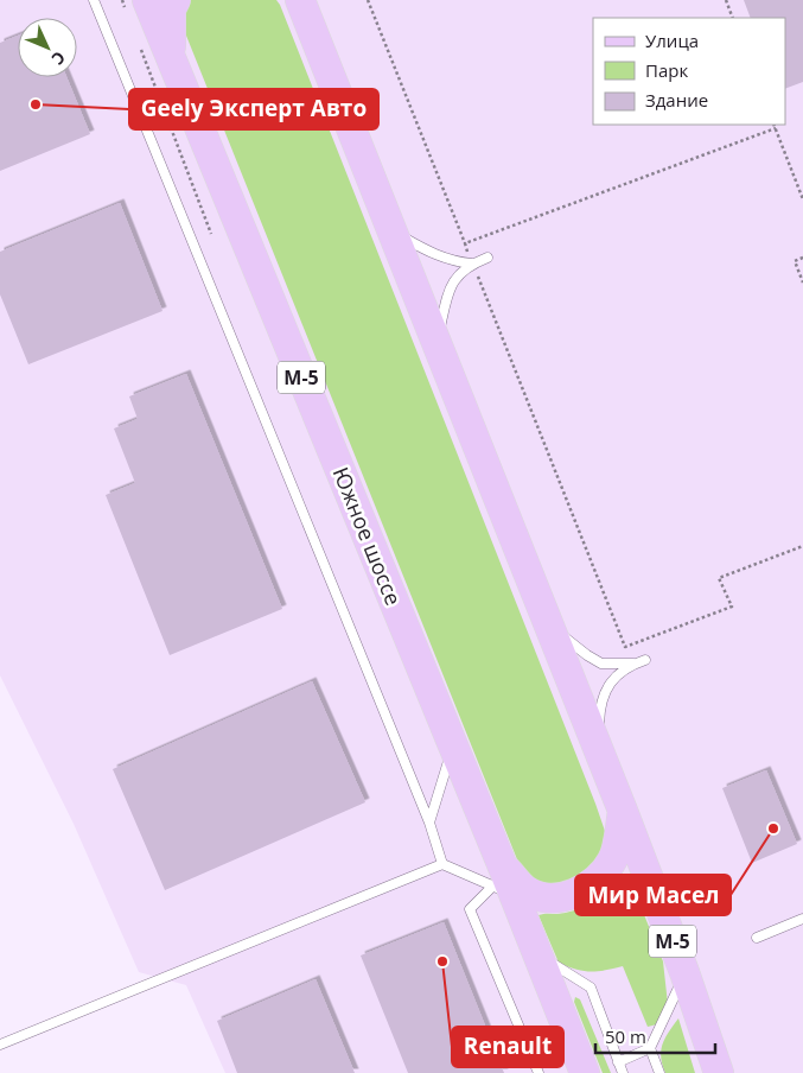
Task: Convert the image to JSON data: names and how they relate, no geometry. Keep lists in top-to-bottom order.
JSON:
{
  "streets": {
    "main road": ["М-5", "Южное шоссе"]
  },
  "places": ["Geely Эксперт Авто", "Мир Масел", "Renault"],
  "legend": ["Улица", "Парк", "Здание"],
  "scale_bar": "50 m",
  "north": "bottom right"
}
